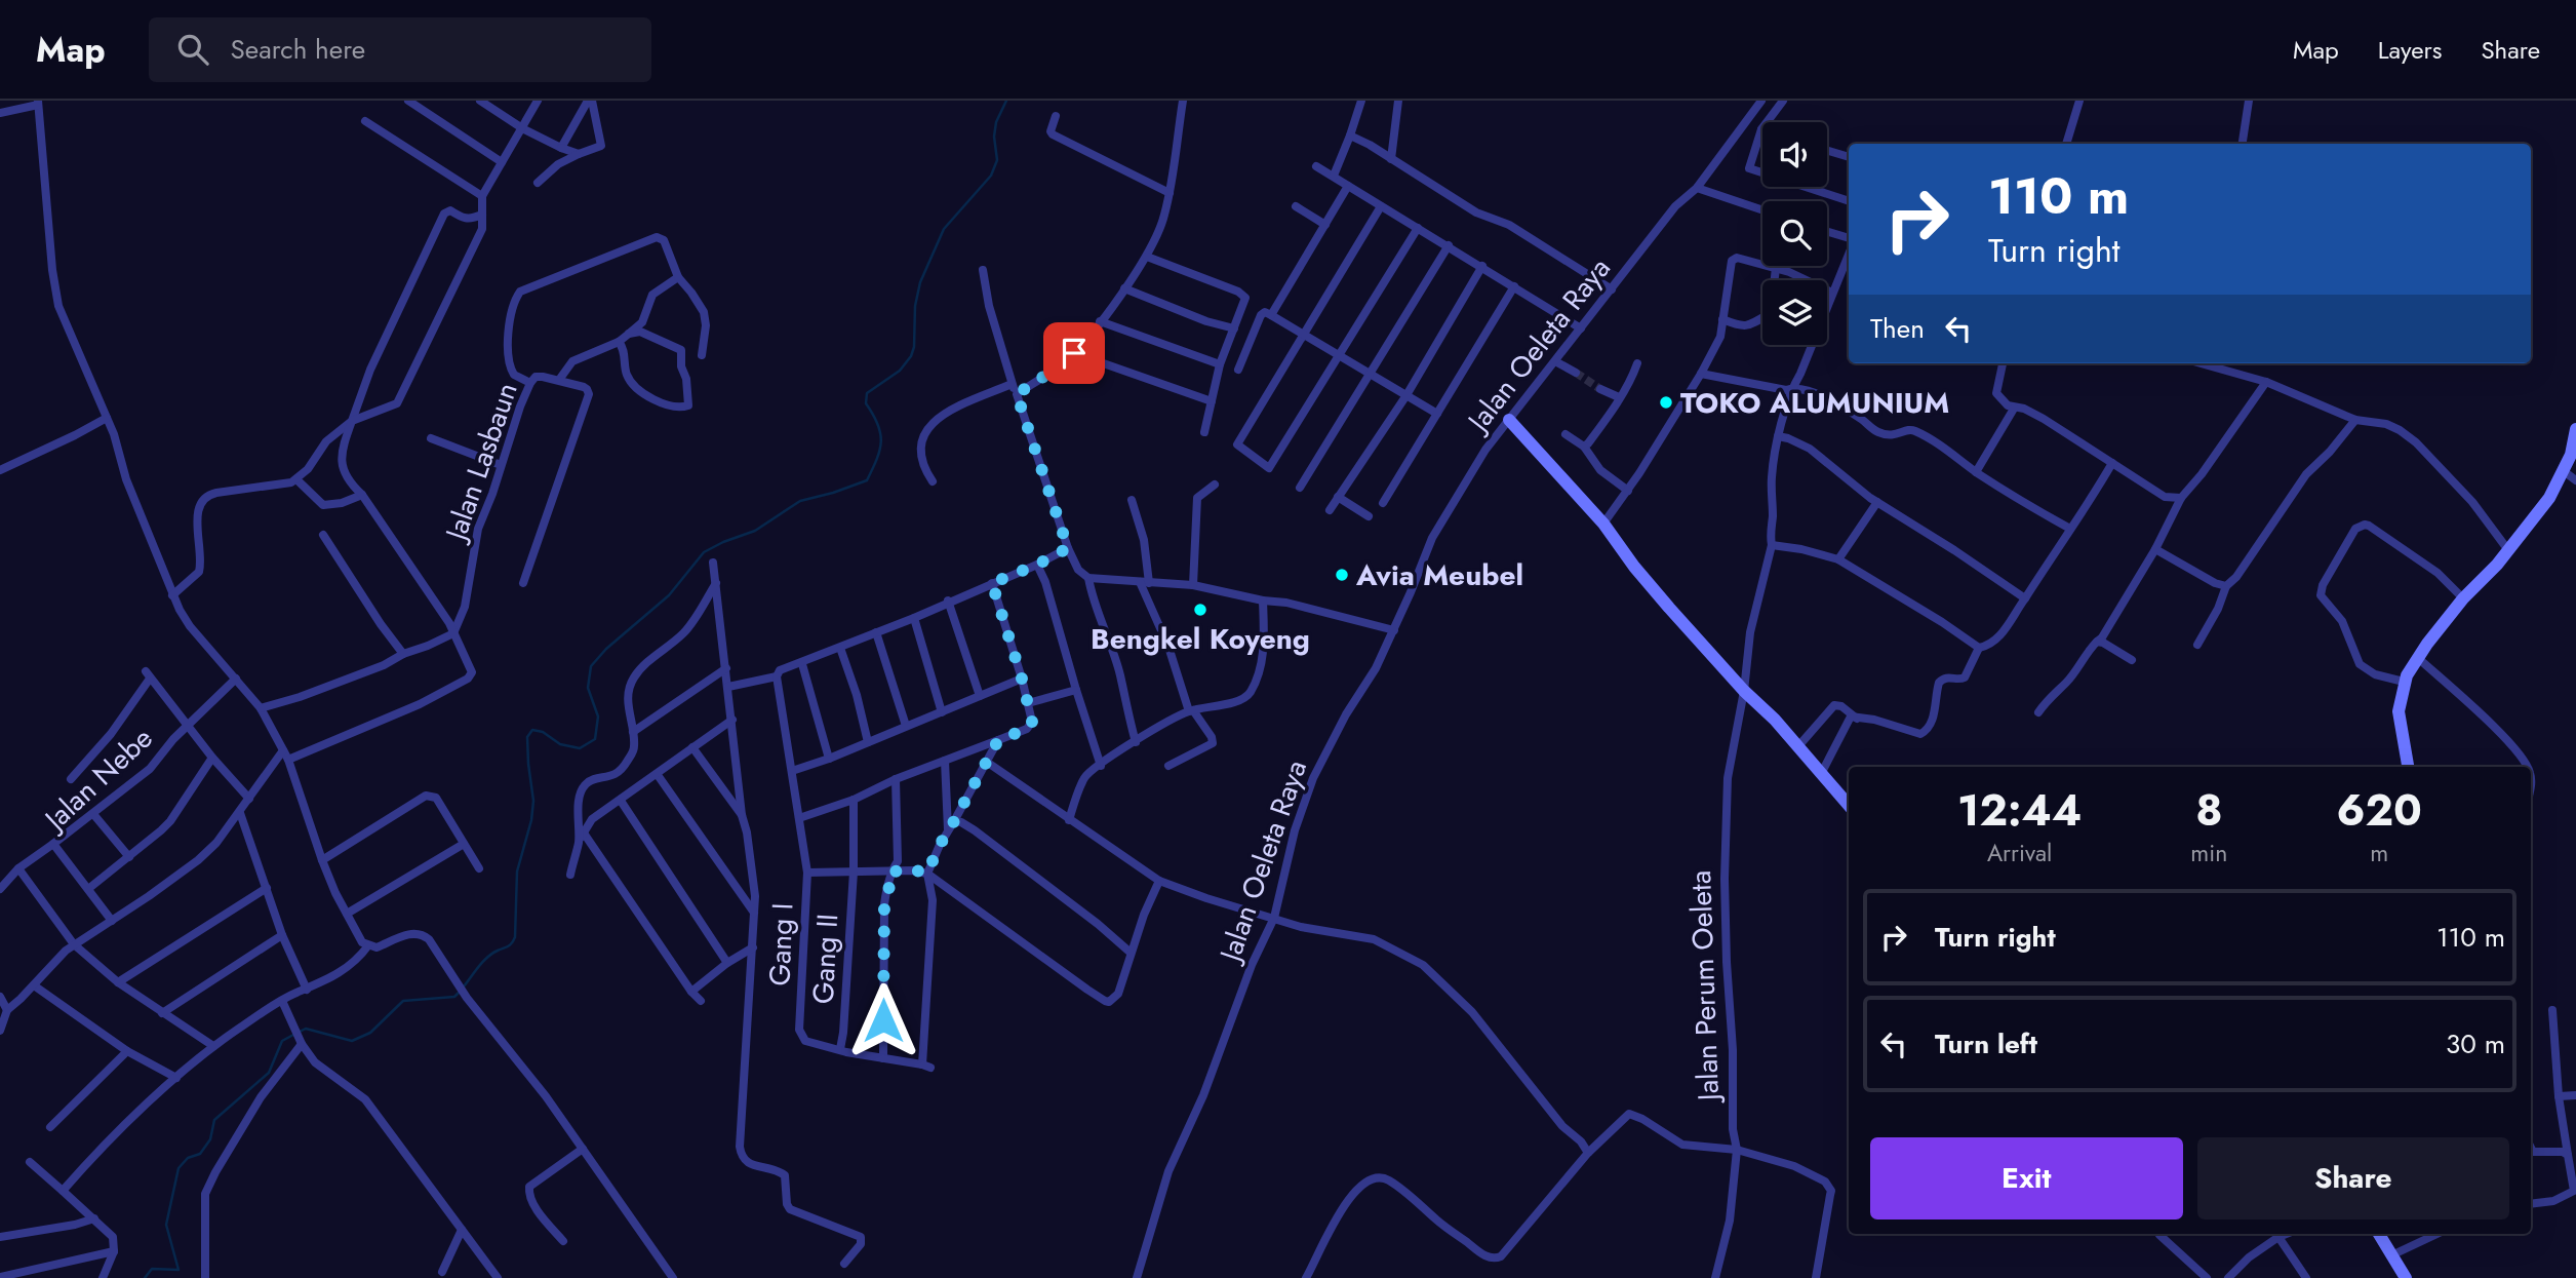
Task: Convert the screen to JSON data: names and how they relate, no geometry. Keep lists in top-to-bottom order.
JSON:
{
  "streets": {
    "street": [
      "Jalan Oeleta Raya",
      "Jalan Lasbaun",
      "Jalan Nebe",
      "Gang I",
      "Gang II",
      "Jalan Perum Oeleta"
    ]
  },
  "crossings": [
    ["Gang I", "Gang II"]
  ],
  "places": ["TOKO ALUMUNIUM", "Avia Meubel", "Bengkel Koyeng"],
  "page": {
    "header": "Map",
    "search": "Search here",
    "nav": ["Map", "Layers", "Share"],
    "turn": ["110 m", "Turn right"],
    "then": "Then",
    "eta": [
      "12:44",
      "Arrival",
      "8",
      "min",
      "620",
      "m"
    ],
    "list": [
      {
        "name": "Turn right",
        "value": "110 m"
      },
      {
        "name": "Turn left",
        "value": "30 m"
      }
    ],
    "buttons": ["Exit", "Share"]
  }
}
